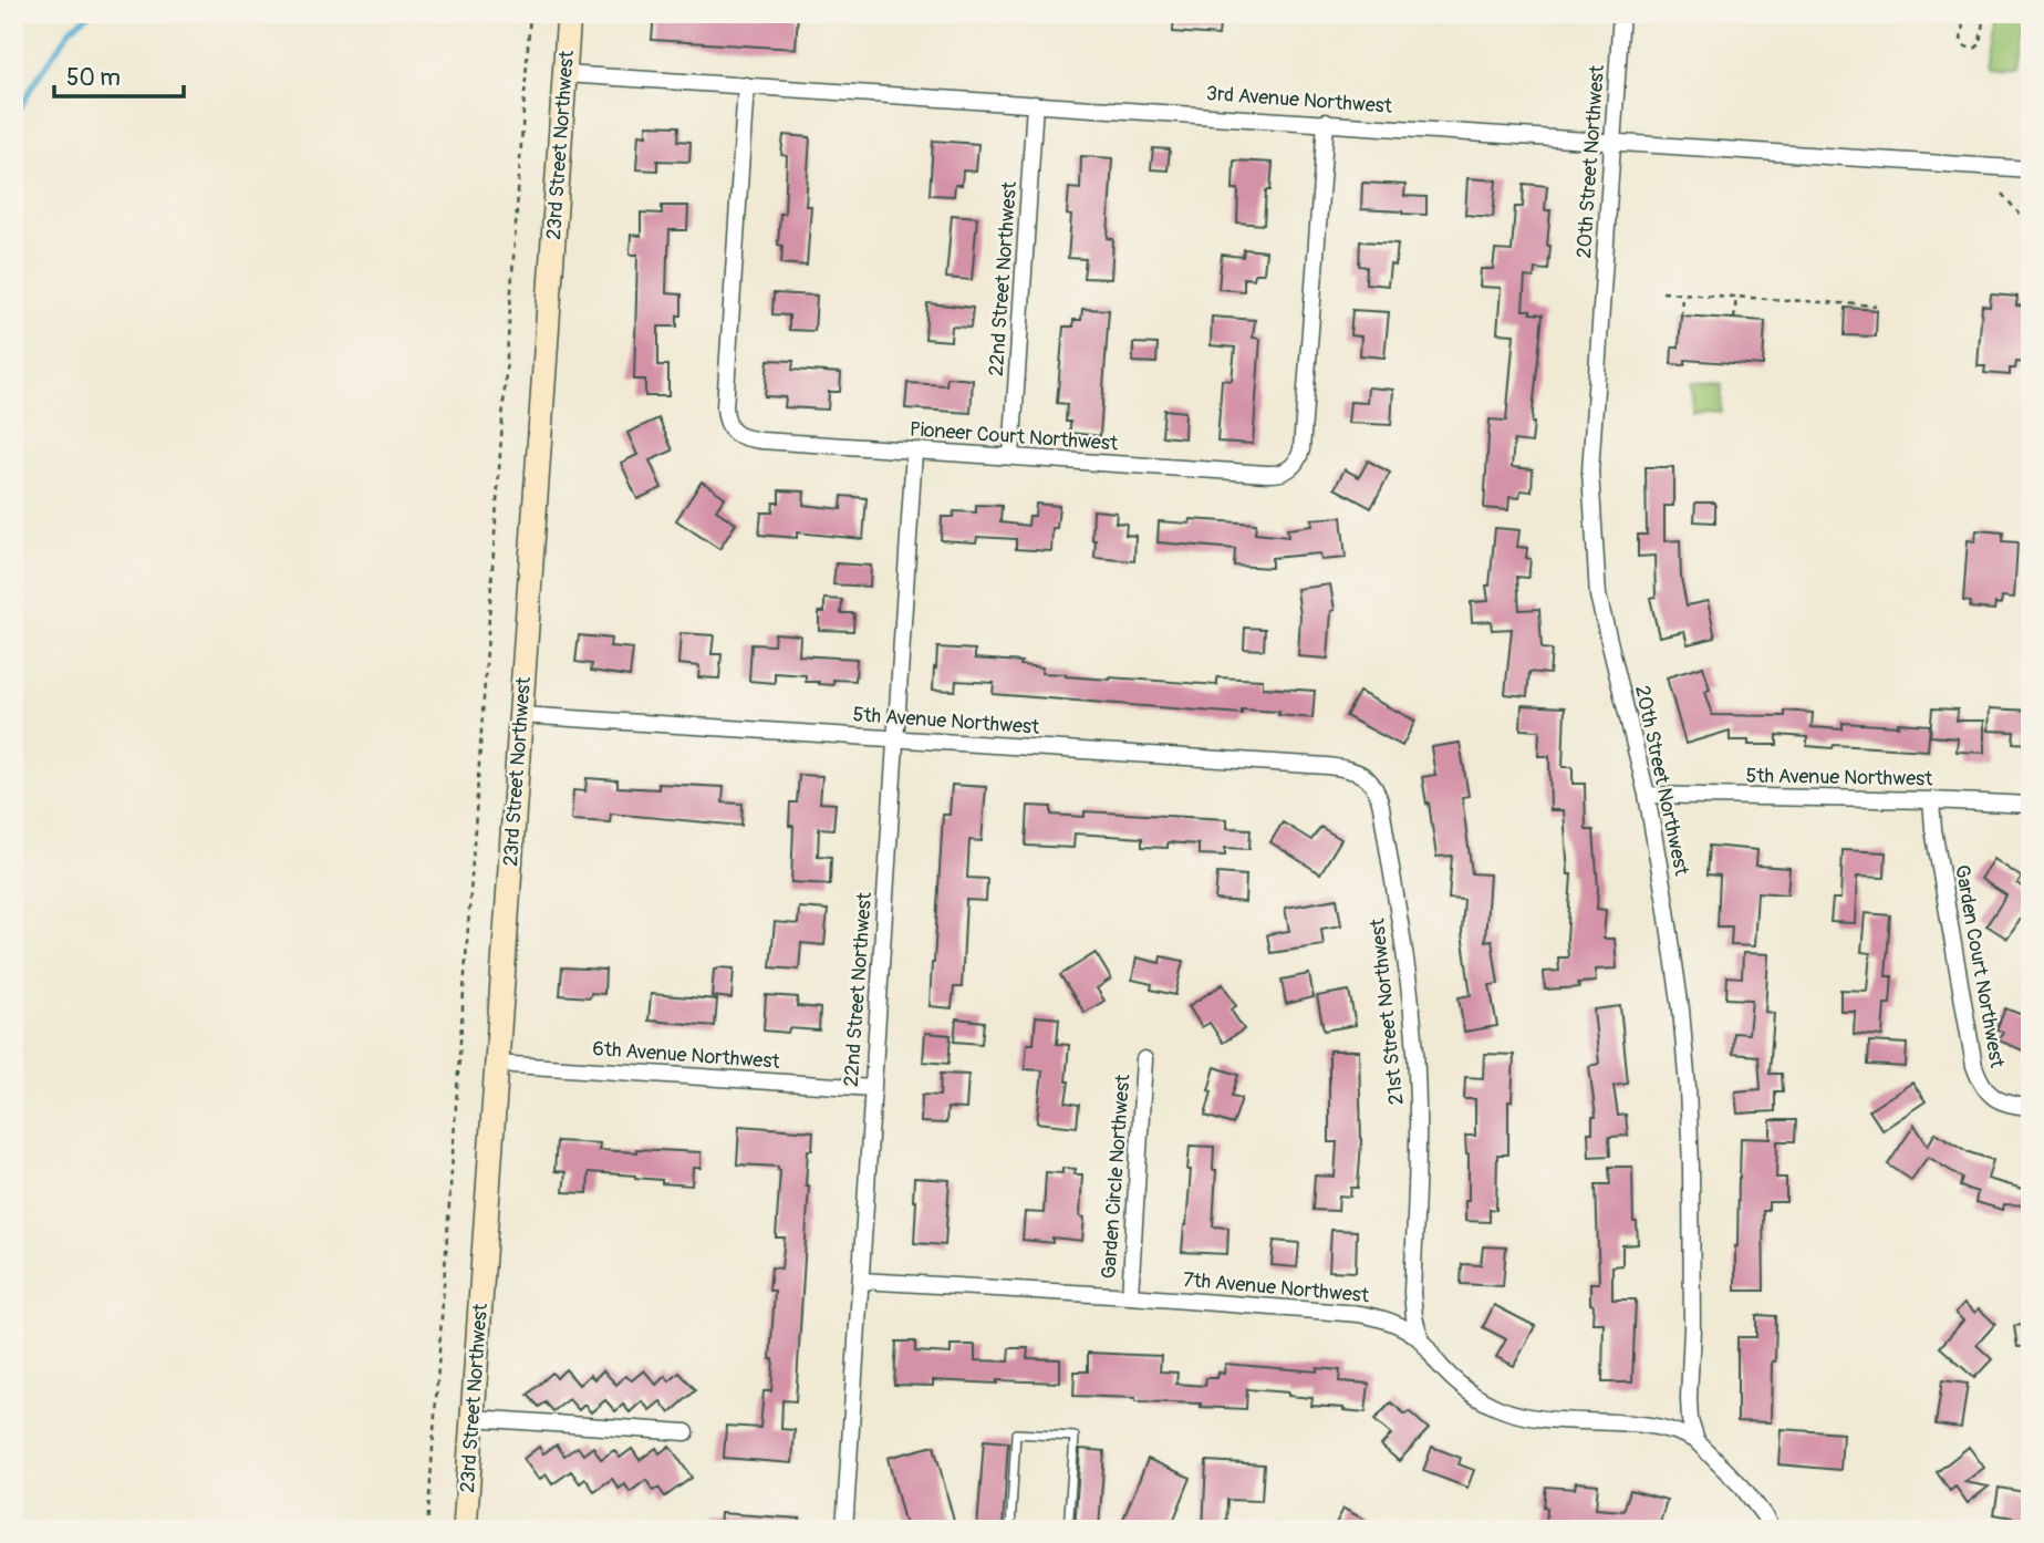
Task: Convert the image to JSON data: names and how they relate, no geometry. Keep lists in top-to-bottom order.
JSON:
{
  "streets": {
    "street": [
      "3rd Avenue Northwest",
      "23rd Street Northwest",
      "20th Street Northwest",
      "22nd Street Northwest",
      "Pioneer Court Northwest",
      "5th Avenue Northwest",
      "Garden Court Northwest",
      "21st Street Northwest",
      "6th Avenue Northwest",
      "Garden Circle Northwest",
      "7th Avenue Northwest"
    ]
  },
  "crossings": [
    ["3rd Avenue Northwest", "23rd Street Northwest"],
    ["3rd Avenue Northwest", "20th Street Northwest"],
    ["3rd Avenue Northwest", "22nd Street Northwest"],
    ["3rd Avenue Northwest", "Pioneer Court Northwest"],
    ["23rd Street Northwest", "5th Avenue Northwest"],
    ["23rd Street Northwest", "6th Avenue Northwest"],
    ["20th Street Northwest", "5th Avenue Northwest"],
    ["20th Street Northwest", "7th Avenue Northwest"],
    ["22nd Street Northwest", "Pioneer Court Northwest"],
    ["22nd Street Northwest", "5th Avenue Northwest"],
    ["22nd Street Northwest", "6th Avenue Northwest"],
    ["22nd Street Northwest", "7th Avenue Northwest"],
    ["5th Avenue Northwest", "Garden Court Northwest"],
    ["5th Avenue Northwest", "21st Street Northwest"],
    ["21st Street Northwest", "7th Avenue Northwest"],
    ["Garden Circle Northwest", "7th Avenue Northwest"]
  ],
  "scale_bar": "50 m"
}
